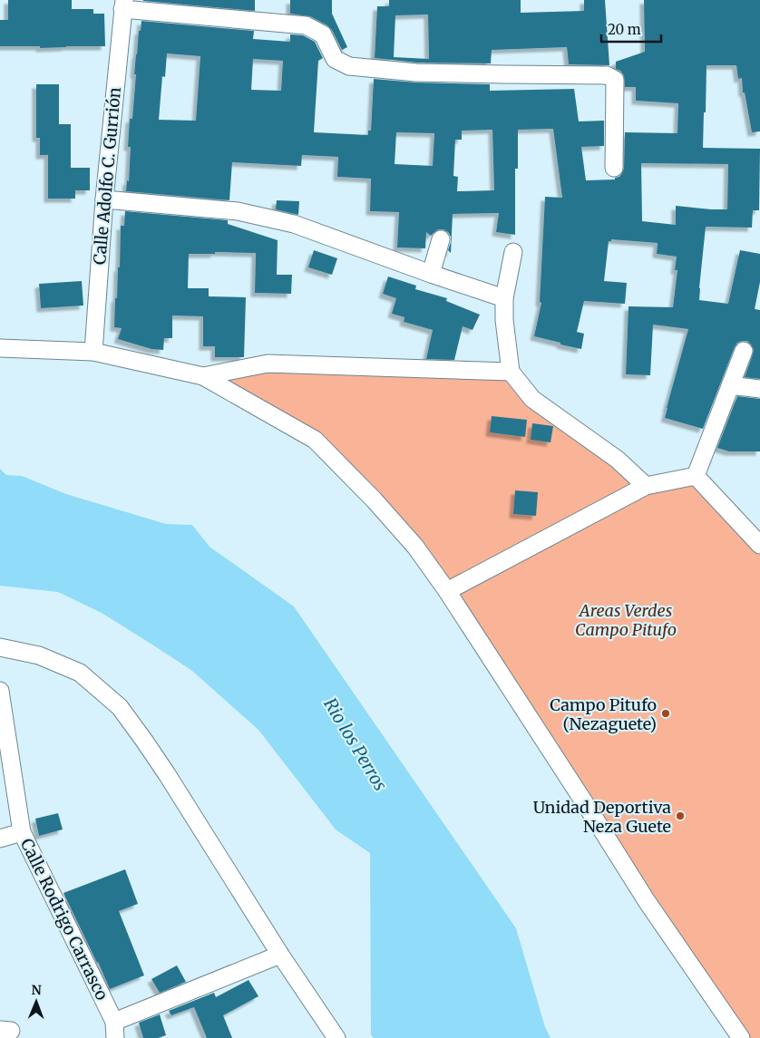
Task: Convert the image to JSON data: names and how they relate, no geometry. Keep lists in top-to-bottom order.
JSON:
{
  "streets": {
    "street": ["Calle Adolfo C. Gurrión", "Calle Rodrigo Carrasco"]
  },
  "water": ["Rio los Perros"],
  "parks": ["Areas Verdes Campo Pitufo"],
  "places": ["Campo Pitufo (Nezaguete)", "Unidad Deportiva Neza Guete"],
  "scale_bar": "20 m",
  "north": "top"
}
